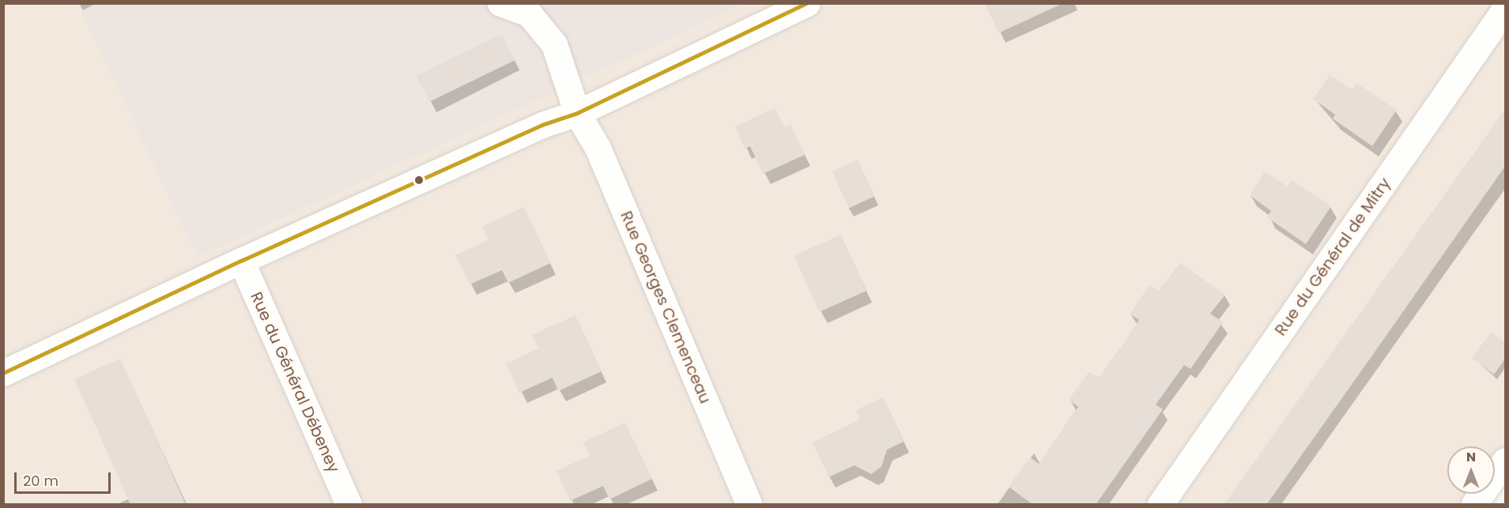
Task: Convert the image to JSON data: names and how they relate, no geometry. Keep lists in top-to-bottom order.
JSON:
{
  "streets": {
    "street": ["Rue du Général de Mitry", "Rue Georges Clemenceau", "Rue du Général Débeney"]
  },
  "scale_bar": "20 m",
  "north": "top"
}
